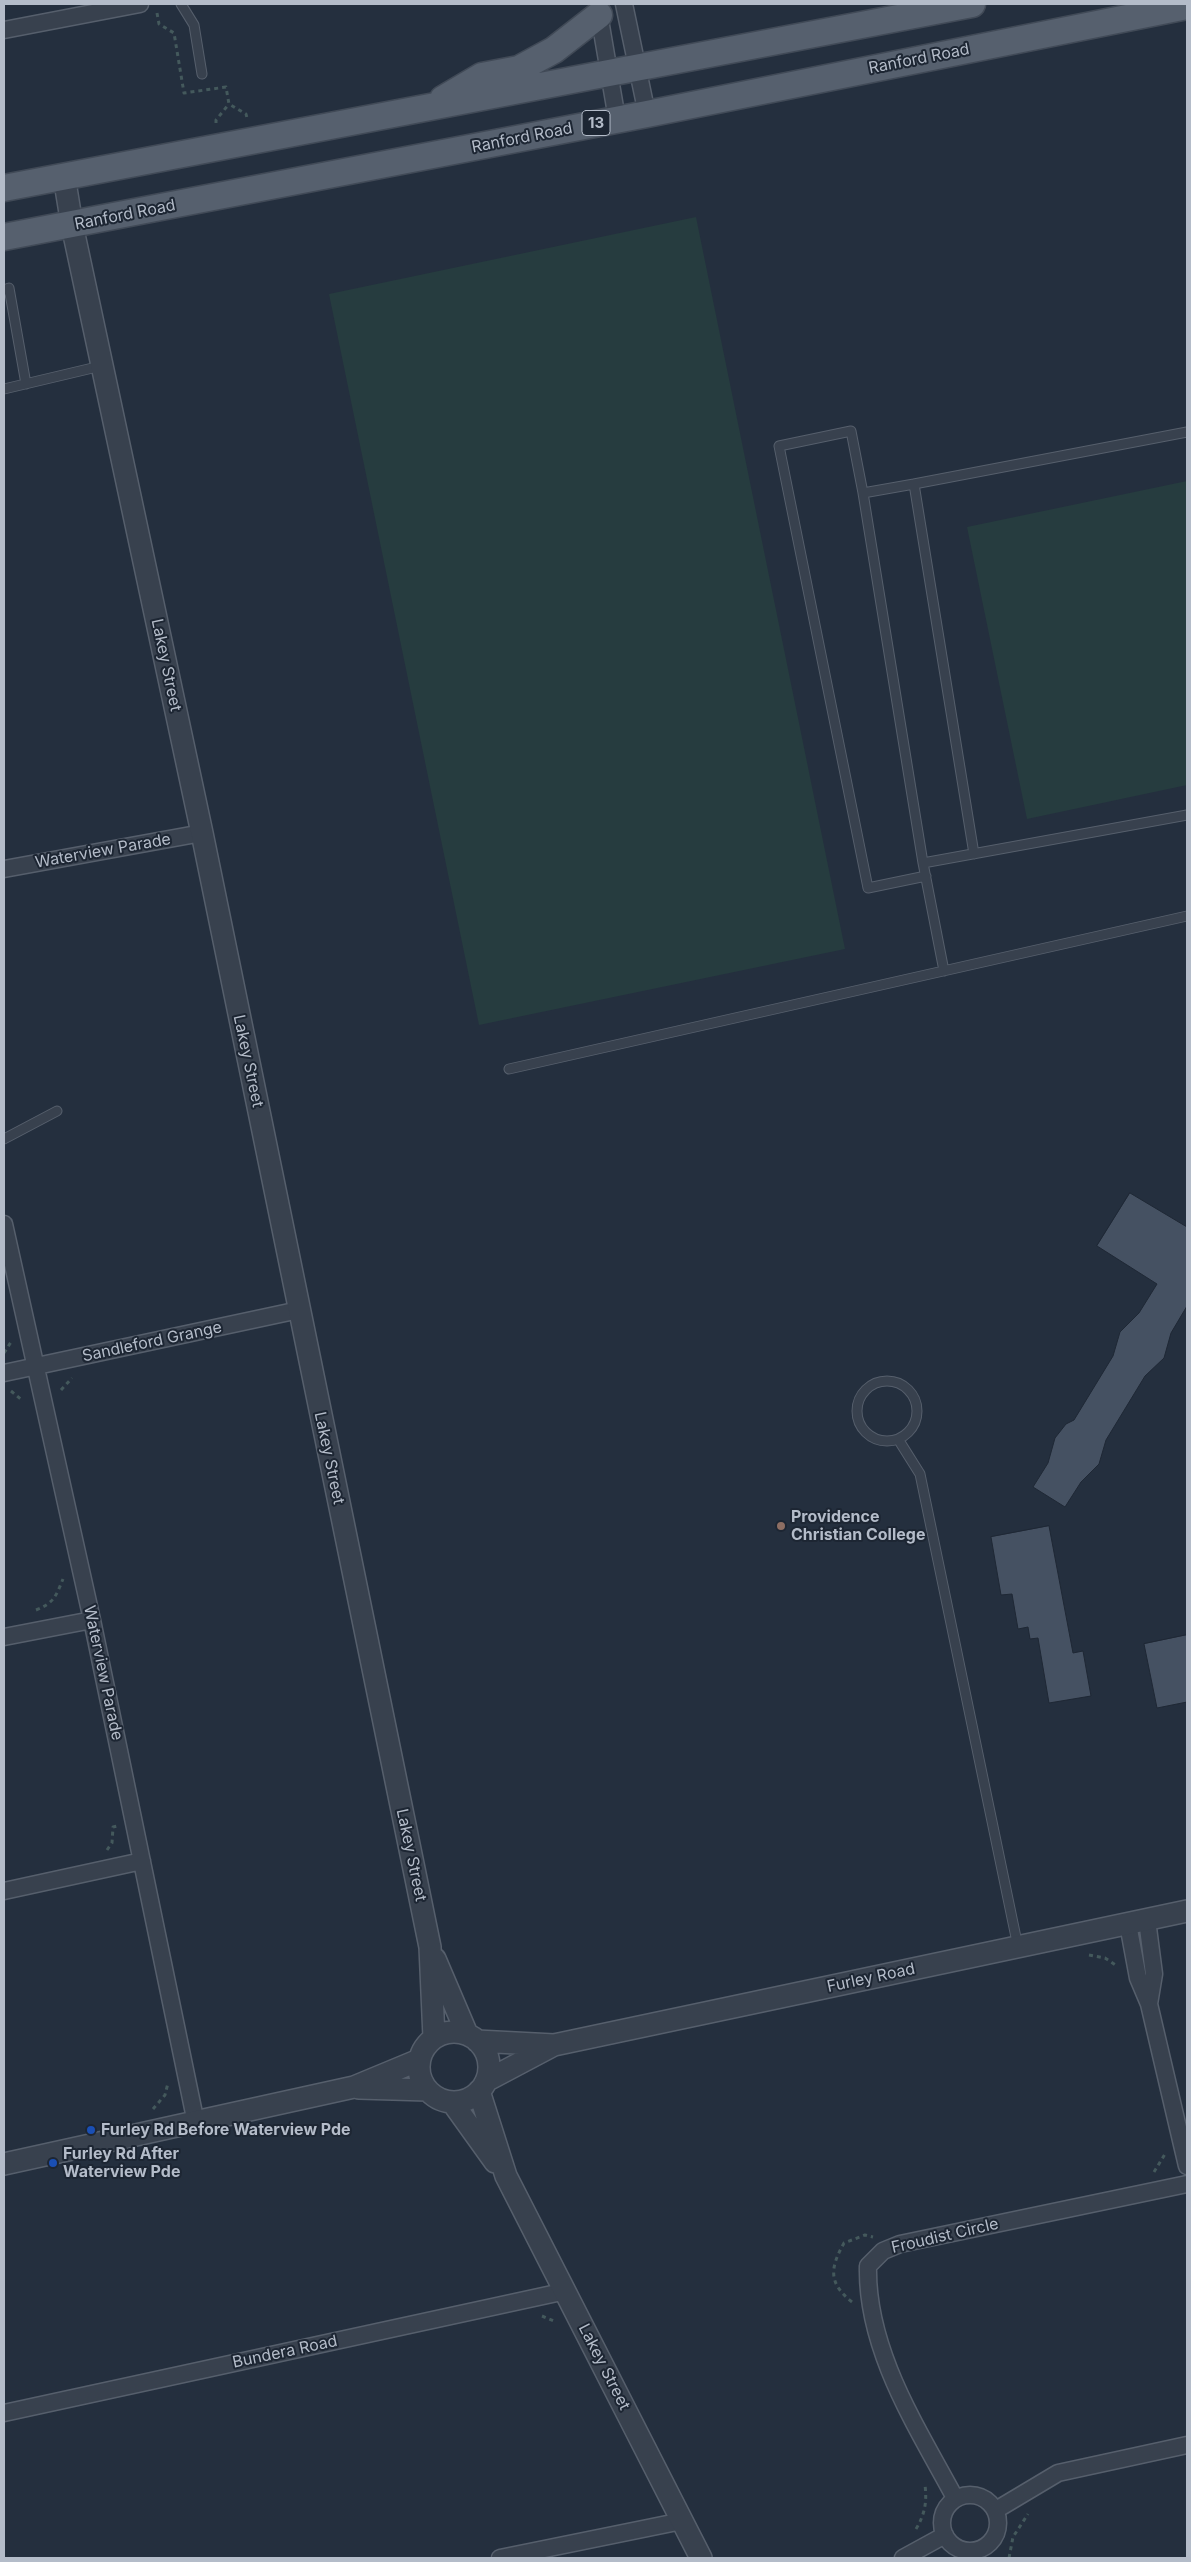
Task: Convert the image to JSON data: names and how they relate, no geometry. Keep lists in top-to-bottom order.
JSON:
{
  "streets": {
    "main road": ["Ranford Road", "13"],
    "street": [
      "Lakey Street",
      "Waterview Parade",
      "Sandleford Grange",
      "Furley Road",
      "Froudist Circle",
      "Bundera Road"
    ]
  },
  "crossings": [
    ["Ranford Road", "Lakey Street"],
    ["Lakey Street", "Waterview Parade"],
    ["Lakey Street", "Sandleford Grange"],
    ["Lakey Street", "Furley Road"],
    ["Lakey Street", "Bundera Road"],
    ["Waterview Parade", "Sandleford Grange"]
  ],
  "places": ["Providence Christian College", "Furley Rd Before Waterview Pde", "Furley Rd After Waterview Pde"]
}
